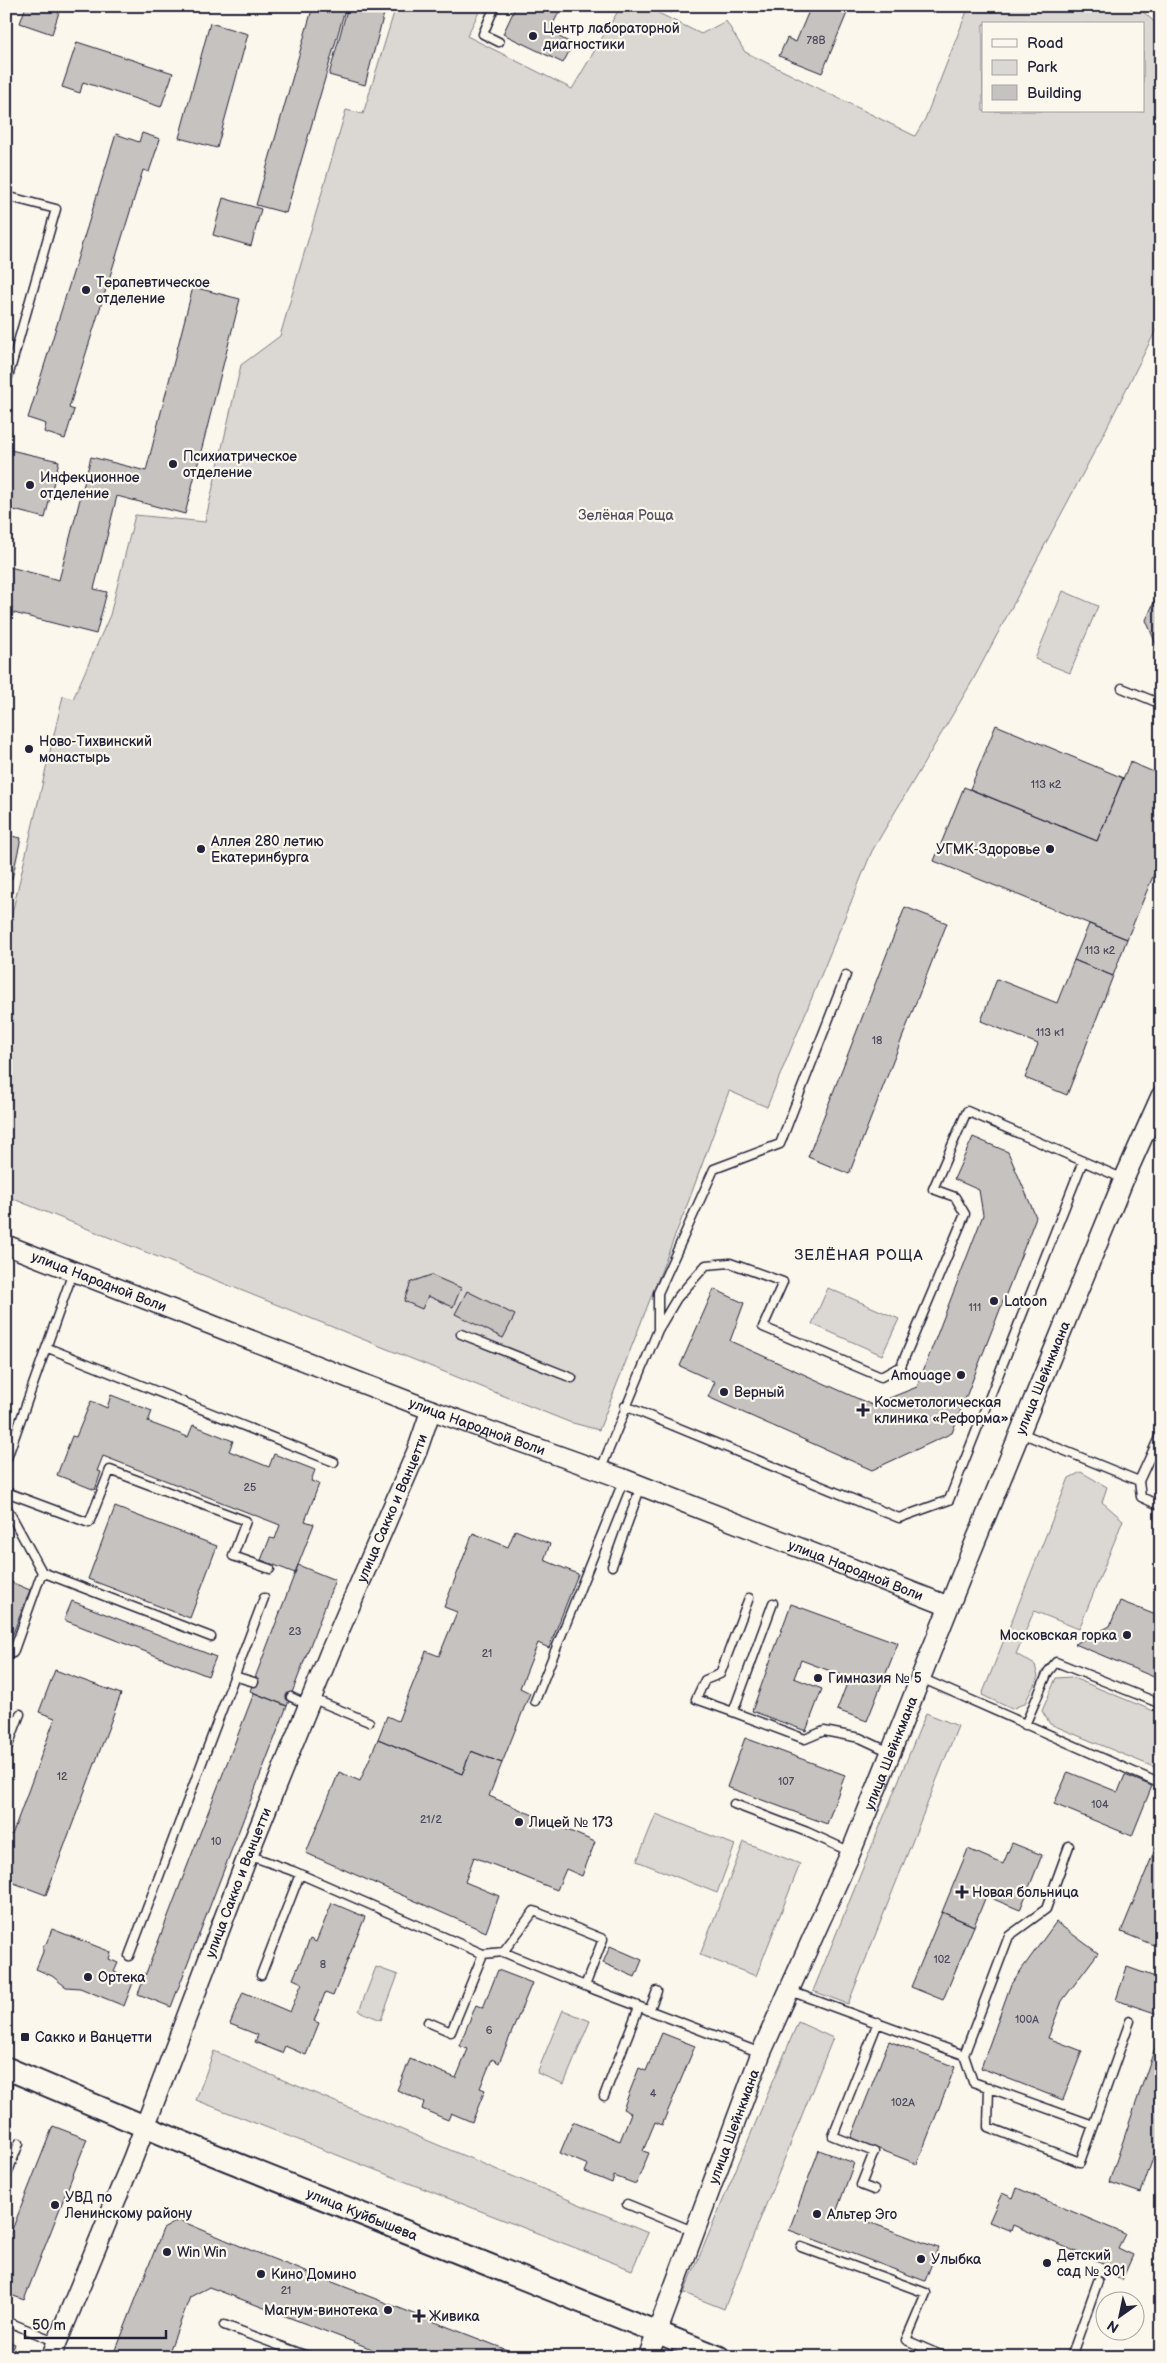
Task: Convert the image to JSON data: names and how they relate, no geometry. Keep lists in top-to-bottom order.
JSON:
{
  "streets": {
    "main road": ["улица Куйбышева"],
    "street": ["улица Народной Воли", "улица Шейнкмана", "улица Сакко и Ванцетти"]
  },
  "crossings": [
    ["улица Народной Воли", "улица Шейнкмана"],
    ["улица Народной Воли", "улица Сакко и Ванцетти"],
    ["улица Шейнкмана", "улица Куйбышева"],
    ["улица Сакко и Ванцетти", "улица Куйбышева"]
  ],
  "districts": ["ЗЕЛЁНАЯ РОЩА"],
  "parks": ["Зелёная Роща"],
  "places": {
    "other": [
      "Центр лабораторной диагностики",
      "Терапевтическое отделение",
      "Психиатрическое отделение",
      "Инфекционное отделение",
      "Ново-Тихвинский монастырь",
      "Аллея 280 летию Екатеринбурга",
      "УГМК-Здоровье",
      "Latoon",
      "Amouage",
      "Верный",
      "Московская горка",
      "Гимназия № 5",
      "Лицей № 173",
      "Ортека",
      "УВД по Ленинскому району",
      "Альтер Эго",
      "Win Win",
      "Улыбка",
      "Детский сад № 301",
      "Кино Домино",
      "Магнум-винотека"
    ],
    "health": ["Косметологическая клиника «Реформа»", "Новая больница", "Живика"],
    "transit": ["Сакко и Ванцетти"]
  },
  "house_numbers": [
    "78В",
    "113 к2",
    "113 к2",
    "113 к1",
    "18",
    "111",
    "25",
    "23",
    "21",
    "12",
    "107",
    "104",
    "21/2",
    "10",
    "102",
    "8",
    "100А",
    "6",
    "4",
    "102А",
    "21"
  ],
  "legend": ["Road", "Park", "Building"],
  "scale_bar": "50 m",
  "north": "bottom left"
}
